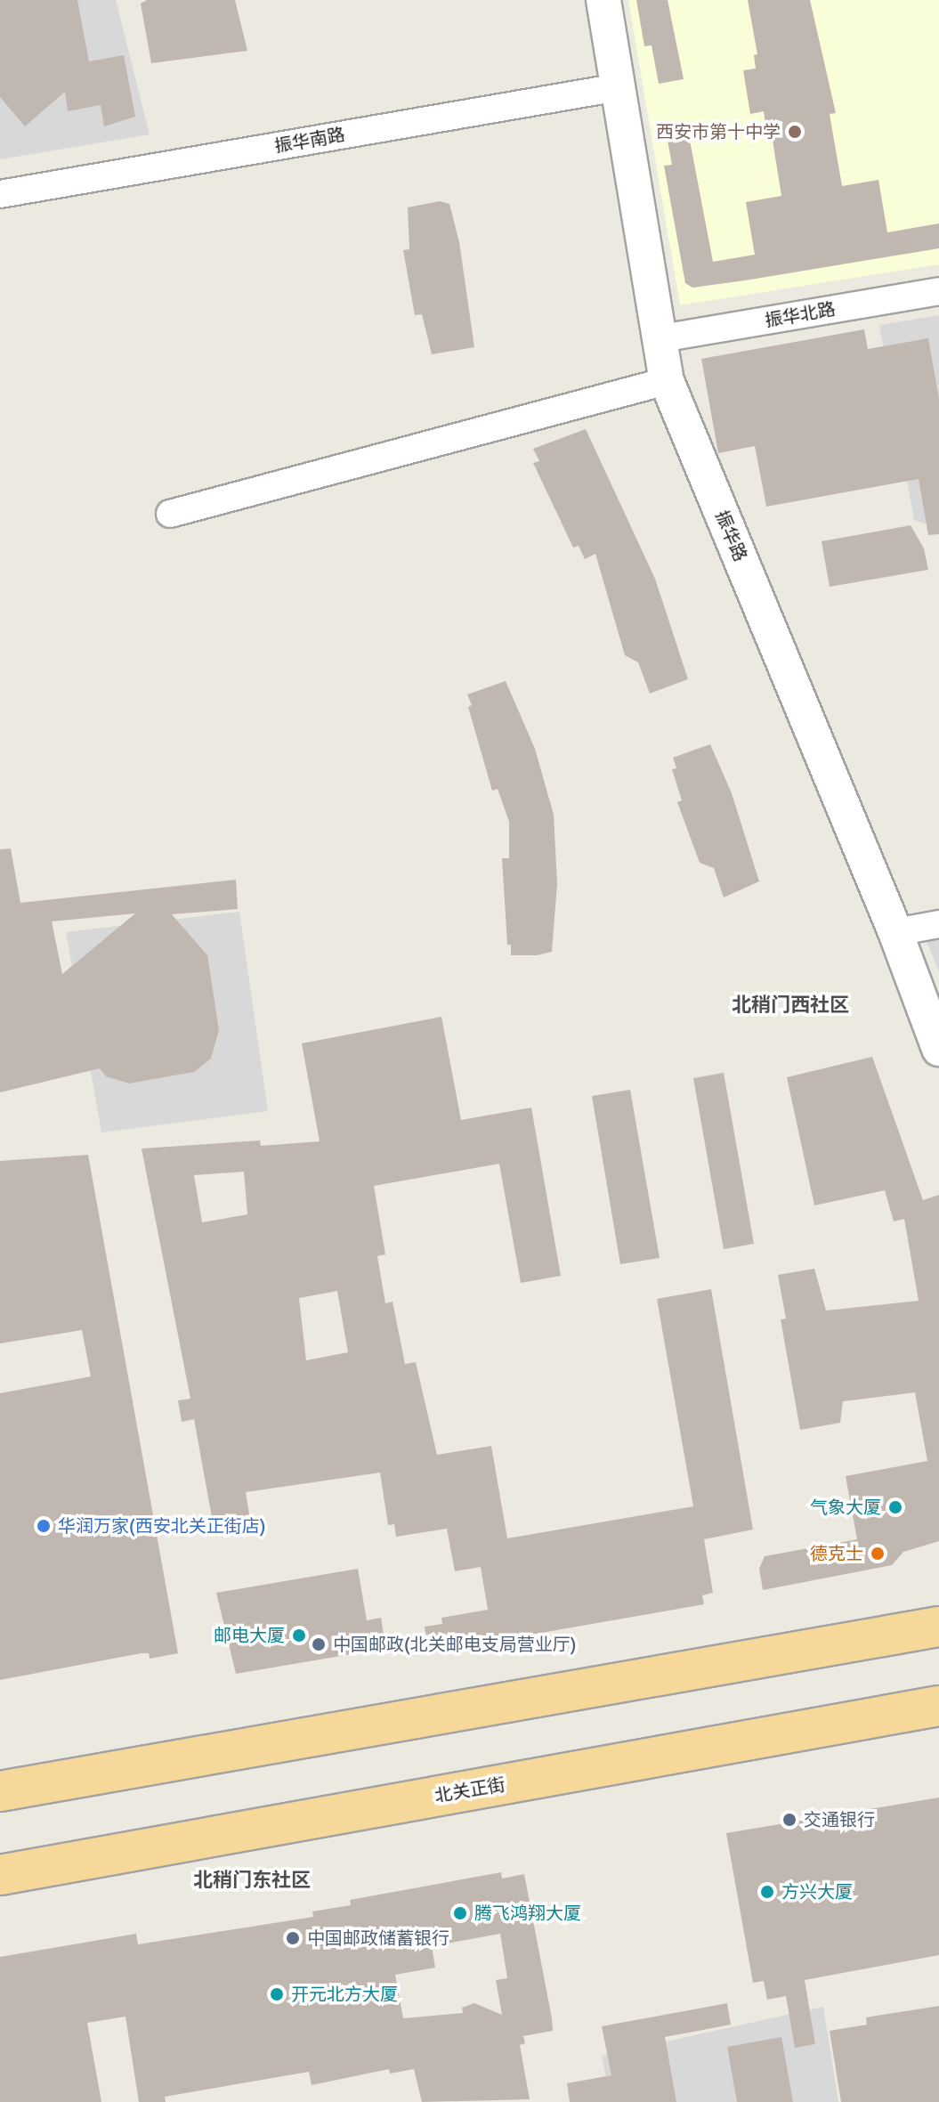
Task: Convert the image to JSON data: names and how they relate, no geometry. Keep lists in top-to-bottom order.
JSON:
{
  "streets": {
    "main road": ["北关正街"],
    "street": ["振华南路", "振华北路", "振华路"]
  },
  "crossings": [
    ["振华南路", "振华路"],
    ["振华北路", "振华路"]
  ],
  "districts": ["北稍门西社区", "北稍门东社区"],
  "places": [
    "西安市第十中学",
    "气象大厦",
    "华润万家(西安北关正街店)",
    "德克士",
    "邮电大厦",
    "中国邮政(北关邮电支局营业厅)",
    "交通银行",
    "方兴大厦",
    "腾飞鸿翔大厦",
    "中国邮政储蓄银行",
    "开元北方大厦"
  ]
}
